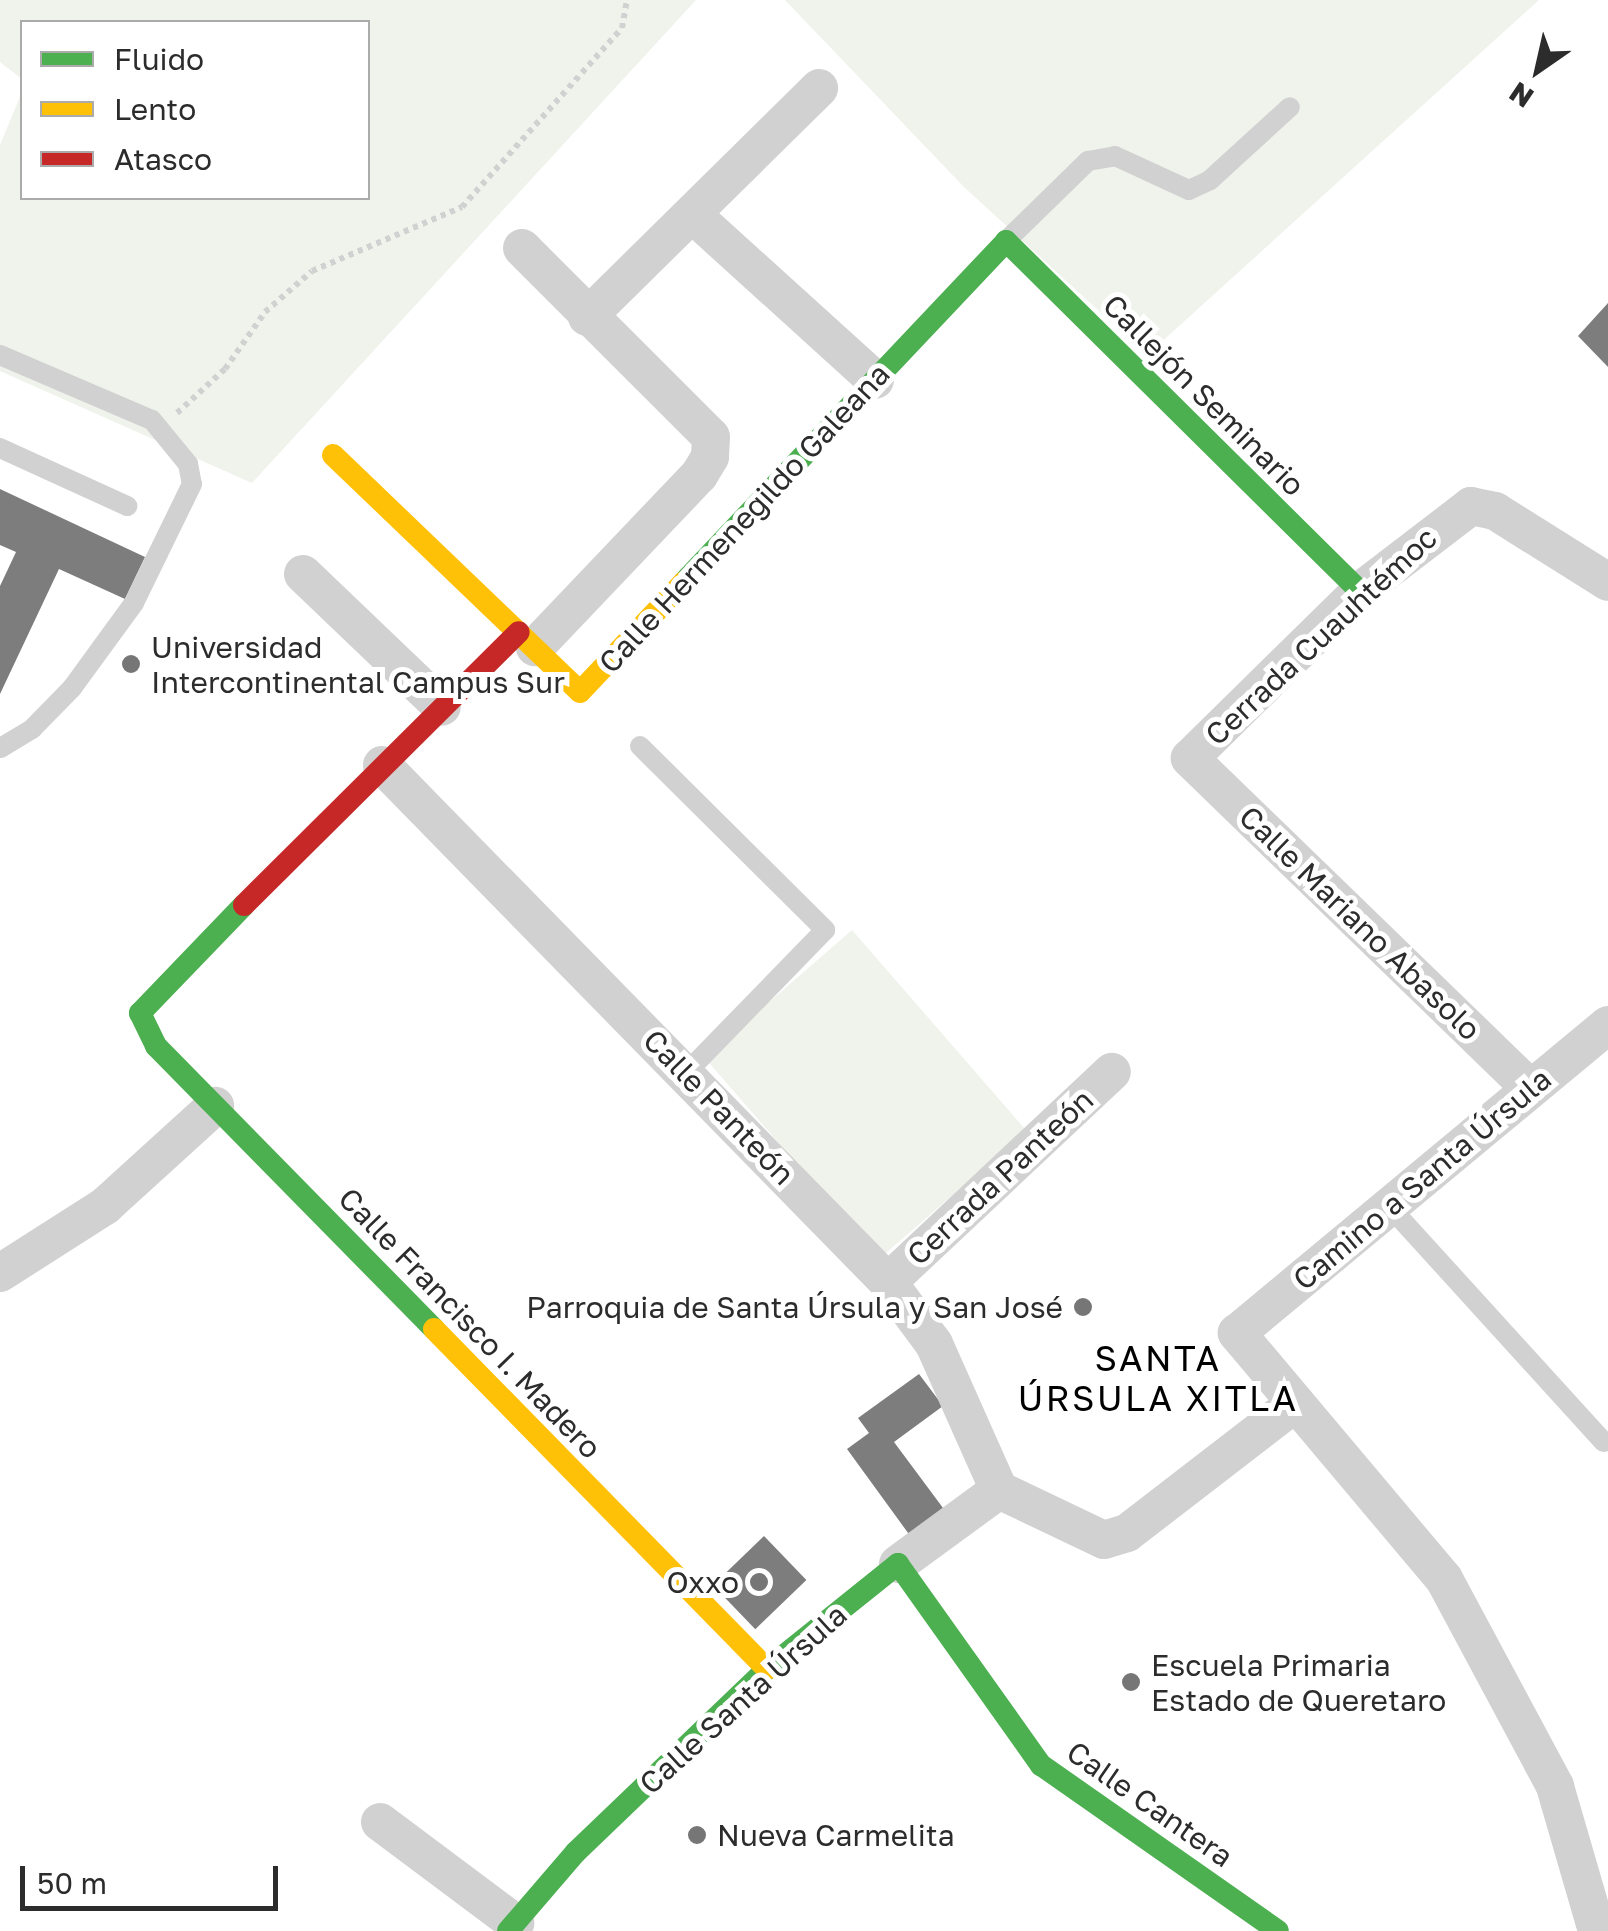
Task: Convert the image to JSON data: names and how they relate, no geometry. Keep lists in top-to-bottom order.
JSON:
{
  "streets": {
    "street": [
      "Callejón Seminario",
      "Calle Hermenegildo Galeana",
      "Cerrada Cuauhtémoc",
      "Calle Mariano Abasolo",
      "Calle Panteón",
      "Cerrada Panteón",
      "Camino a Santa Úrsula",
      "Calle Francisco I. Madero",
      "Calle Santa Úrsula",
      "Calle Cantera"
    ]
  },
  "crossings": [
    ["Callejón Seminario", "Calle Hermenegildo Galeana"],
    ["Callejón Seminario", "Cerrada Cuauhtémoc"],
    ["Cerrada Cuauhtémoc", "Calle Mariano Abasolo"],
    ["Calle Mariano Abasolo", "Camino a Santa Úrsula"],
    ["Calle Panteón", "Cerrada Panteón"],
    ["Calle Panteón", "Calle Francisco I. Madero"],
    ["Calle Panteón", "Calle Santa Úrsula"],
    ["Calle Francisco I. Madero", "Calle Santa Úrsula"],
    ["Calle Santa Úrsula", "Calle Cantera"]
  ],
  "districts": ["SANTA ÚRSULA XITLA"],
  "places": [
    "Universidad Intercontinental Campus Sur",
    "Parroquia de Santa Úrsula y San José",
    "Oxxo",
    "Escuela Primaria Estado de Queretaro",
    "Nueva Carmelita"
  ],
  "legend": ["Fluido", "Lento", "Atasco"],
  "scale_bar": "50 m",
  "north": "bottom left"
}
